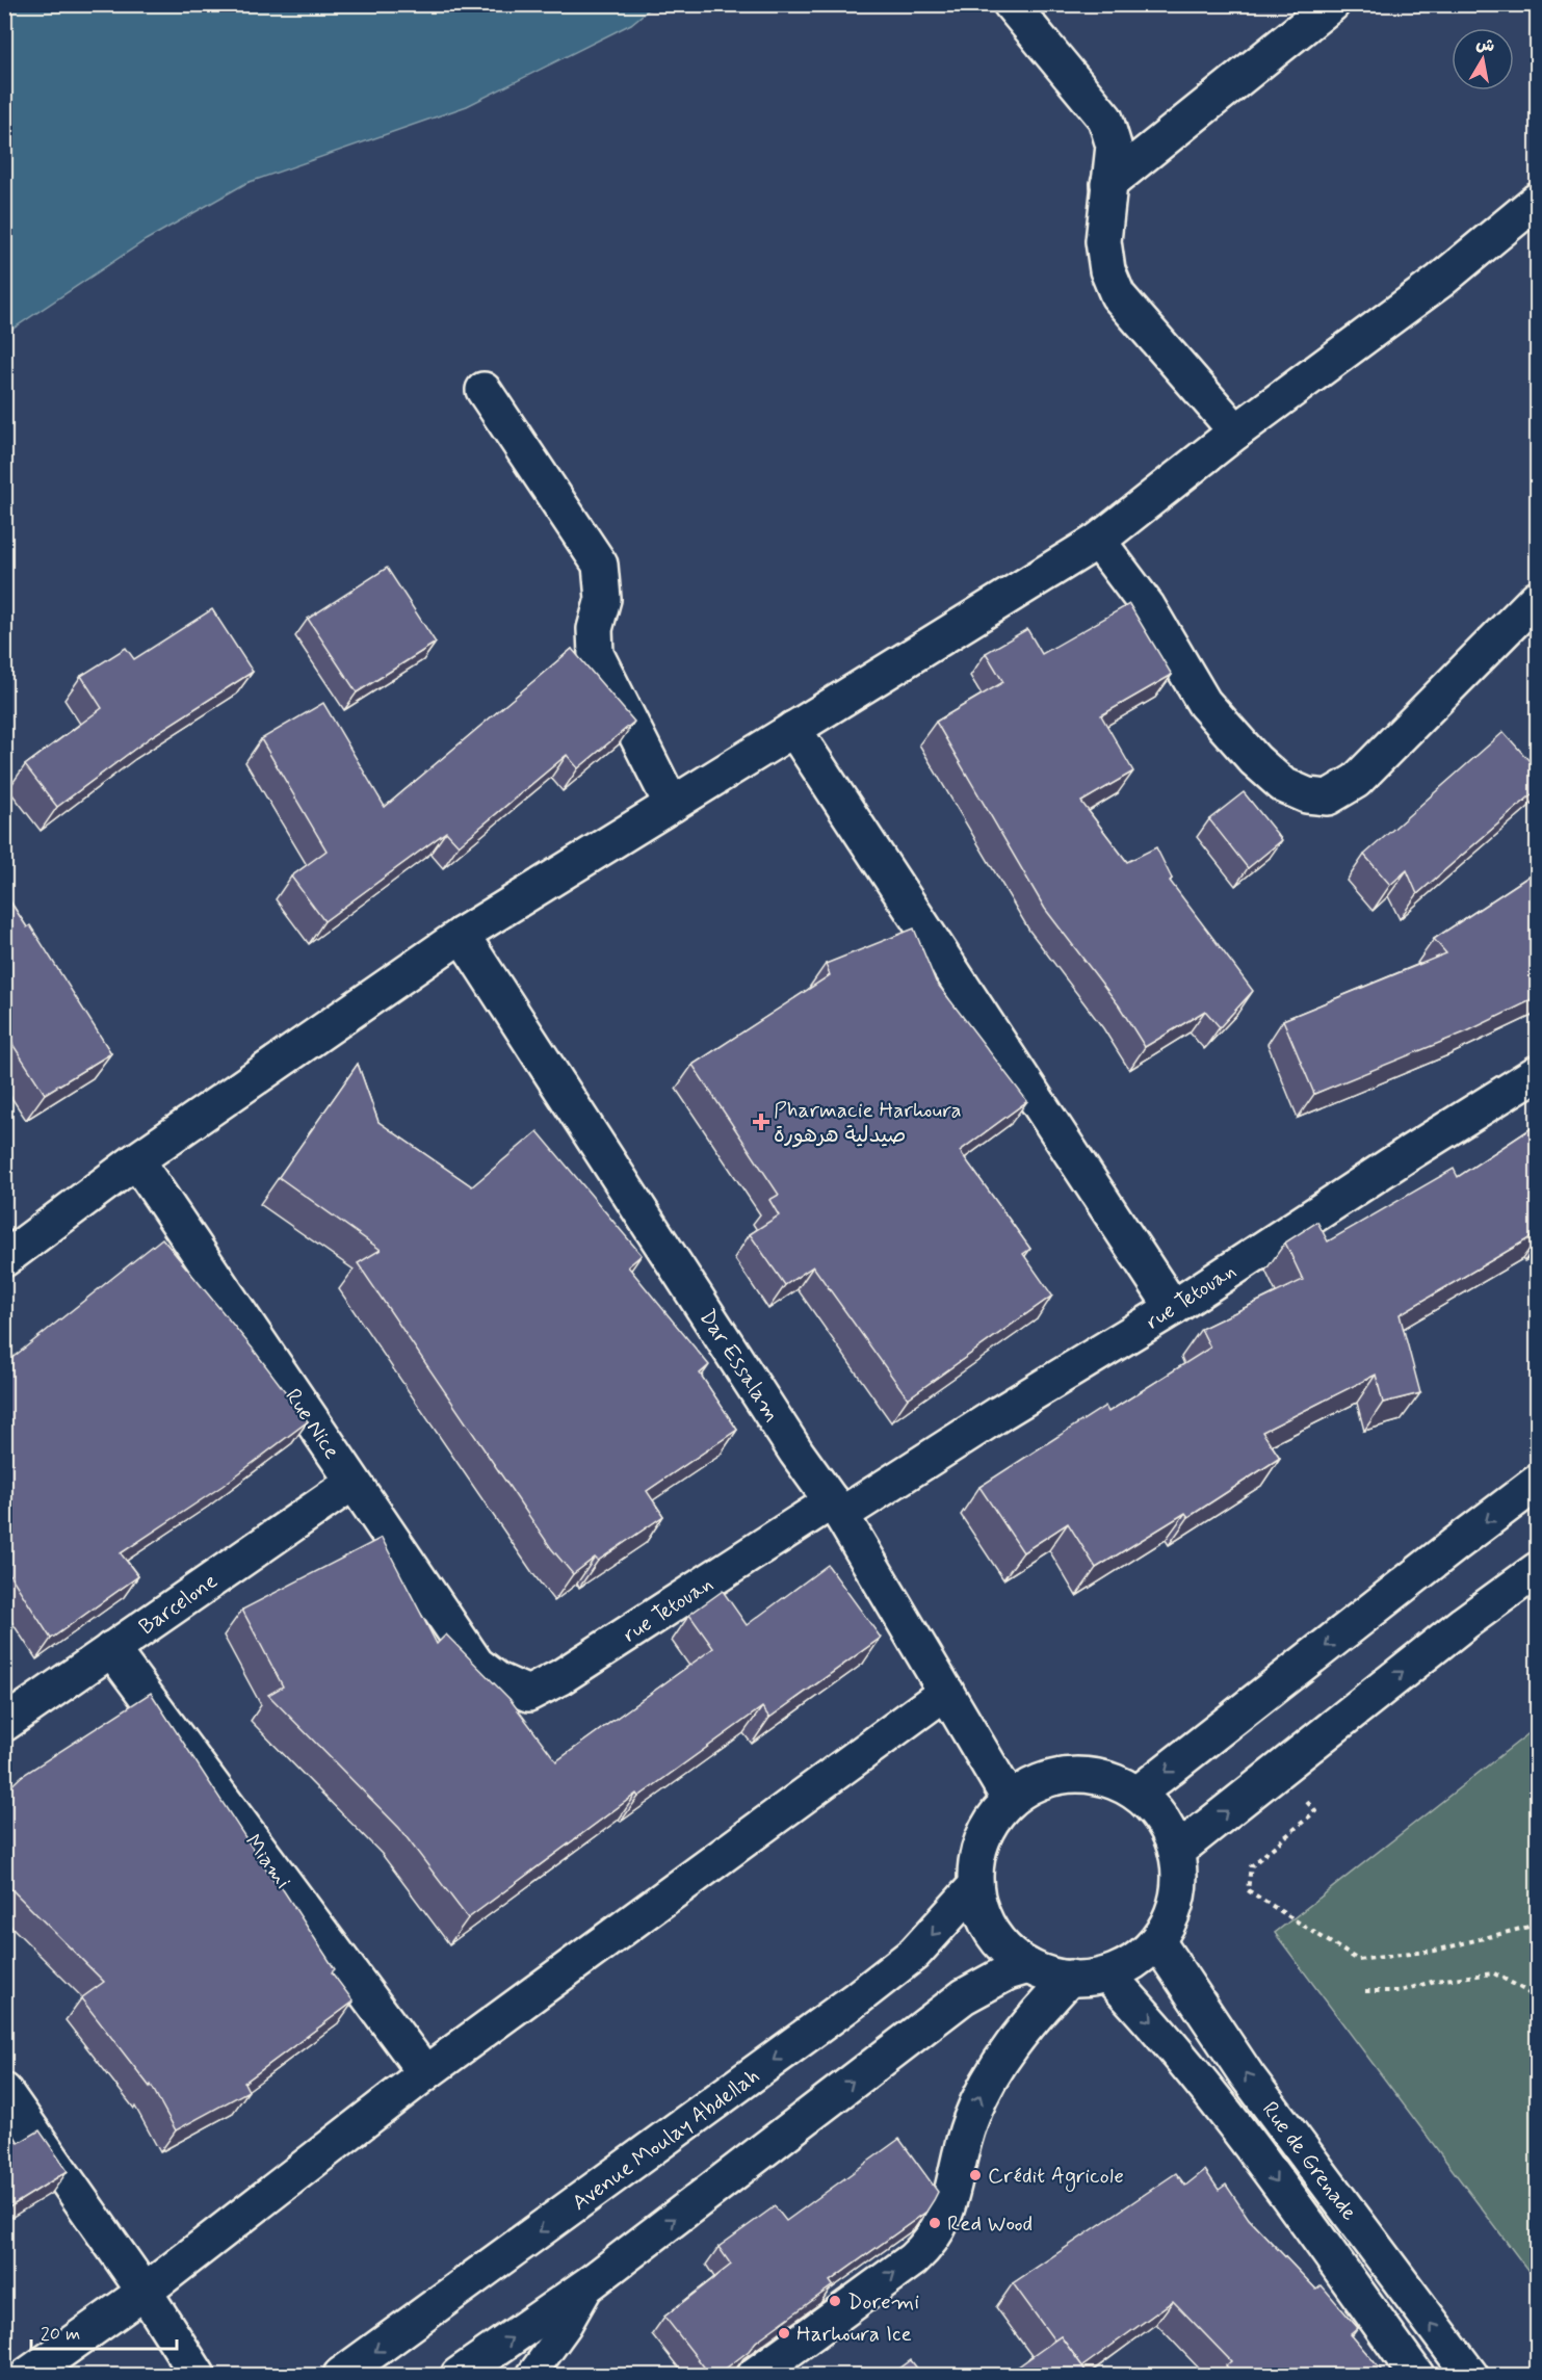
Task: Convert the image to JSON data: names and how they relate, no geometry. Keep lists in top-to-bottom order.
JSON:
{
  "streets": {
    "street": [
      "rue Tetouan",
      "Dar Essalam",
      "Rue Nice",
      "Barcelone",
      "Miami",
      "Avenue Moulay Abdellah",
      "Rue de Grenade"
    ]
  },
  "crossings": [
    ["rue Tetouan", "Dar Essalam"],
    ["rue Tetouan", "Rue Nice"],
    ["Dar Essalam", "Avenue Moulay Abdellah"],
    ["Dar Essalam", "Rue de Grenade"],
    ["Rue Nice", "Barcelone"],
    ["Barcelone", "Miami"],
    ["Avenue Moulay Abdellah", "Rue de Grenade"]
  ],
  "places": {
    "health": ["Pharmacie Harhoura صيدلية هرهورة"],
    "other": [
      "Crédit Agricole",
      "Red Wood",
      "Doremi",
      "Harhoura Ice"
    ]
  },
  "scale_bar": "20 m",
  "north": "top"
}
